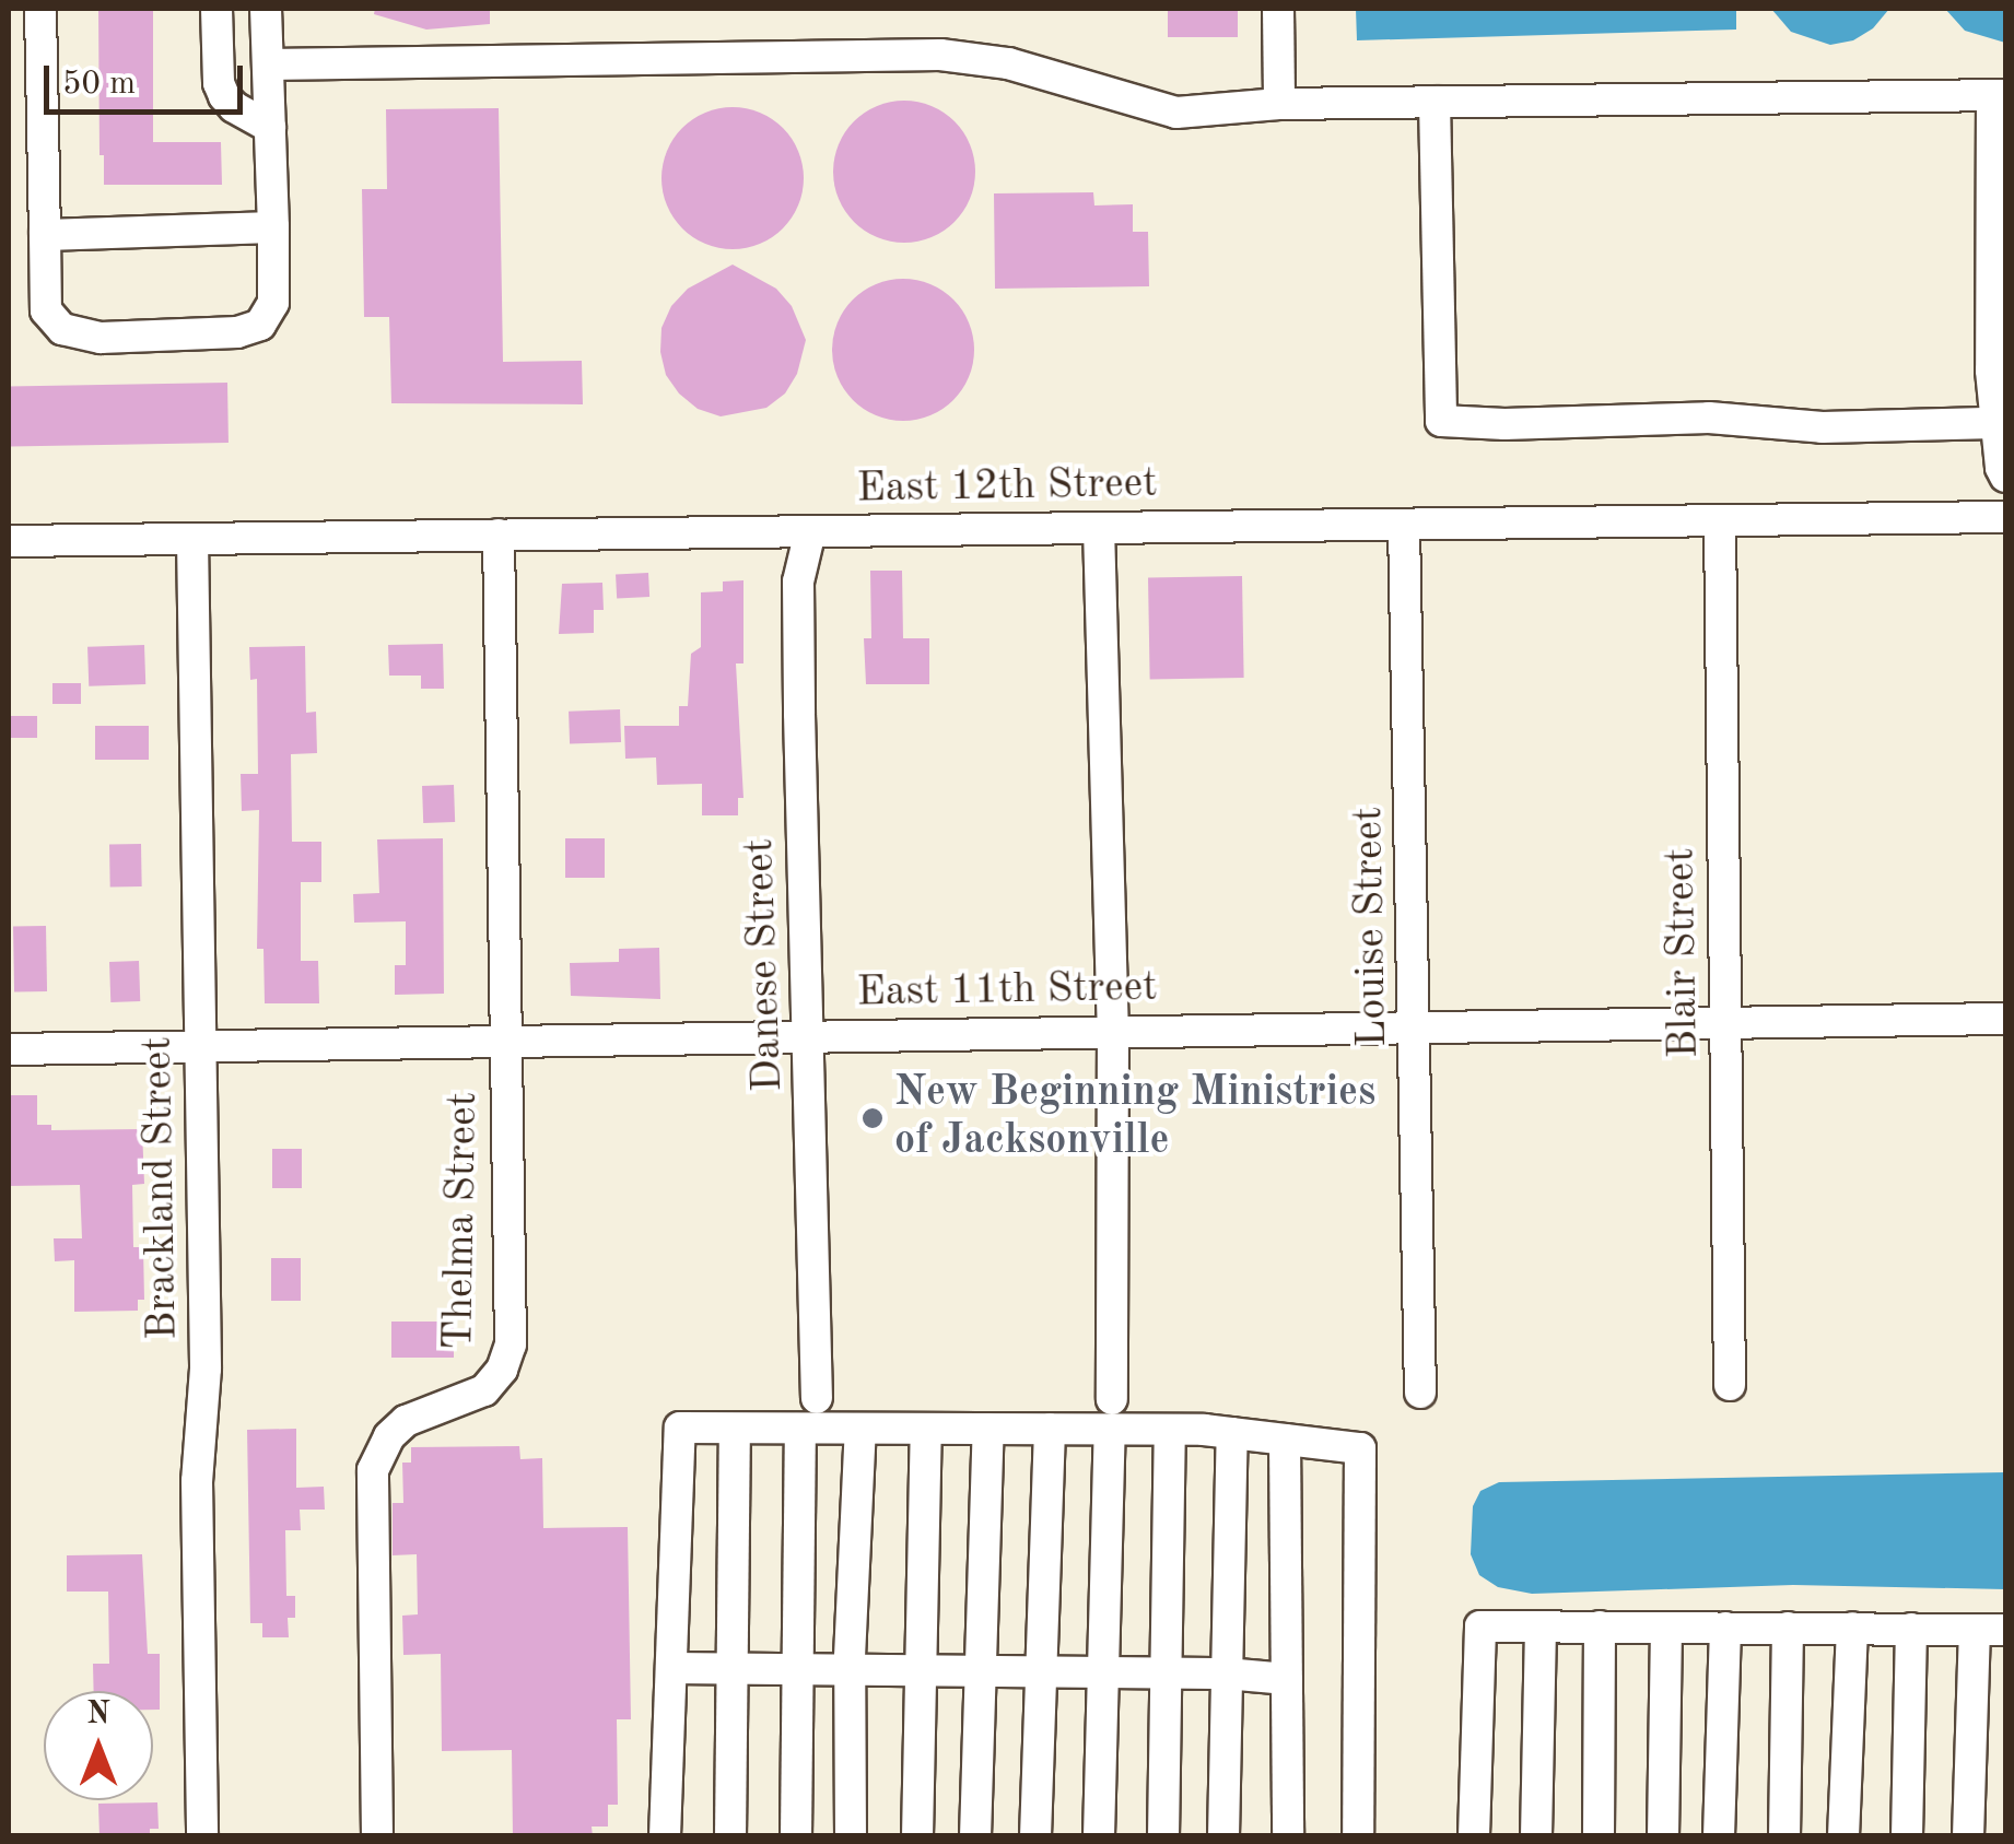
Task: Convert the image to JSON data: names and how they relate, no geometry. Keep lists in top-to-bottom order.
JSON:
{
  "streets": {
    "street": [
      "East 12th Street",
      "Louise Street",
      "Blair Street",
      "Danese Street",
      "East 11th Street",
      "Brackland Street",
      "Thelma Street"
    ]
  },
  "crossings": [
    ["East 12th Street", "Louise Street"],
    ["East 12th Street", "Blair Street"],
    ["East 12th Street", "Danese Street"],
    ["East 12th Street", "Brackland Street"],
    ["East 12th Street", "Thelma Street"],
    ["Louise Street", "East 11th Street"],
    ["Blair Street", "East 11th Street"],
    ["Danese Street", "East 11th Street"],
    ["East 11th Street", "Brackland Street"],
    ["East 11th Street", "Thelma Street"]
  ],
  "places": ["New Beginning Ministries of Jacksonville"],
  "scale_bar": "50 m",
  "north": "top"
}
